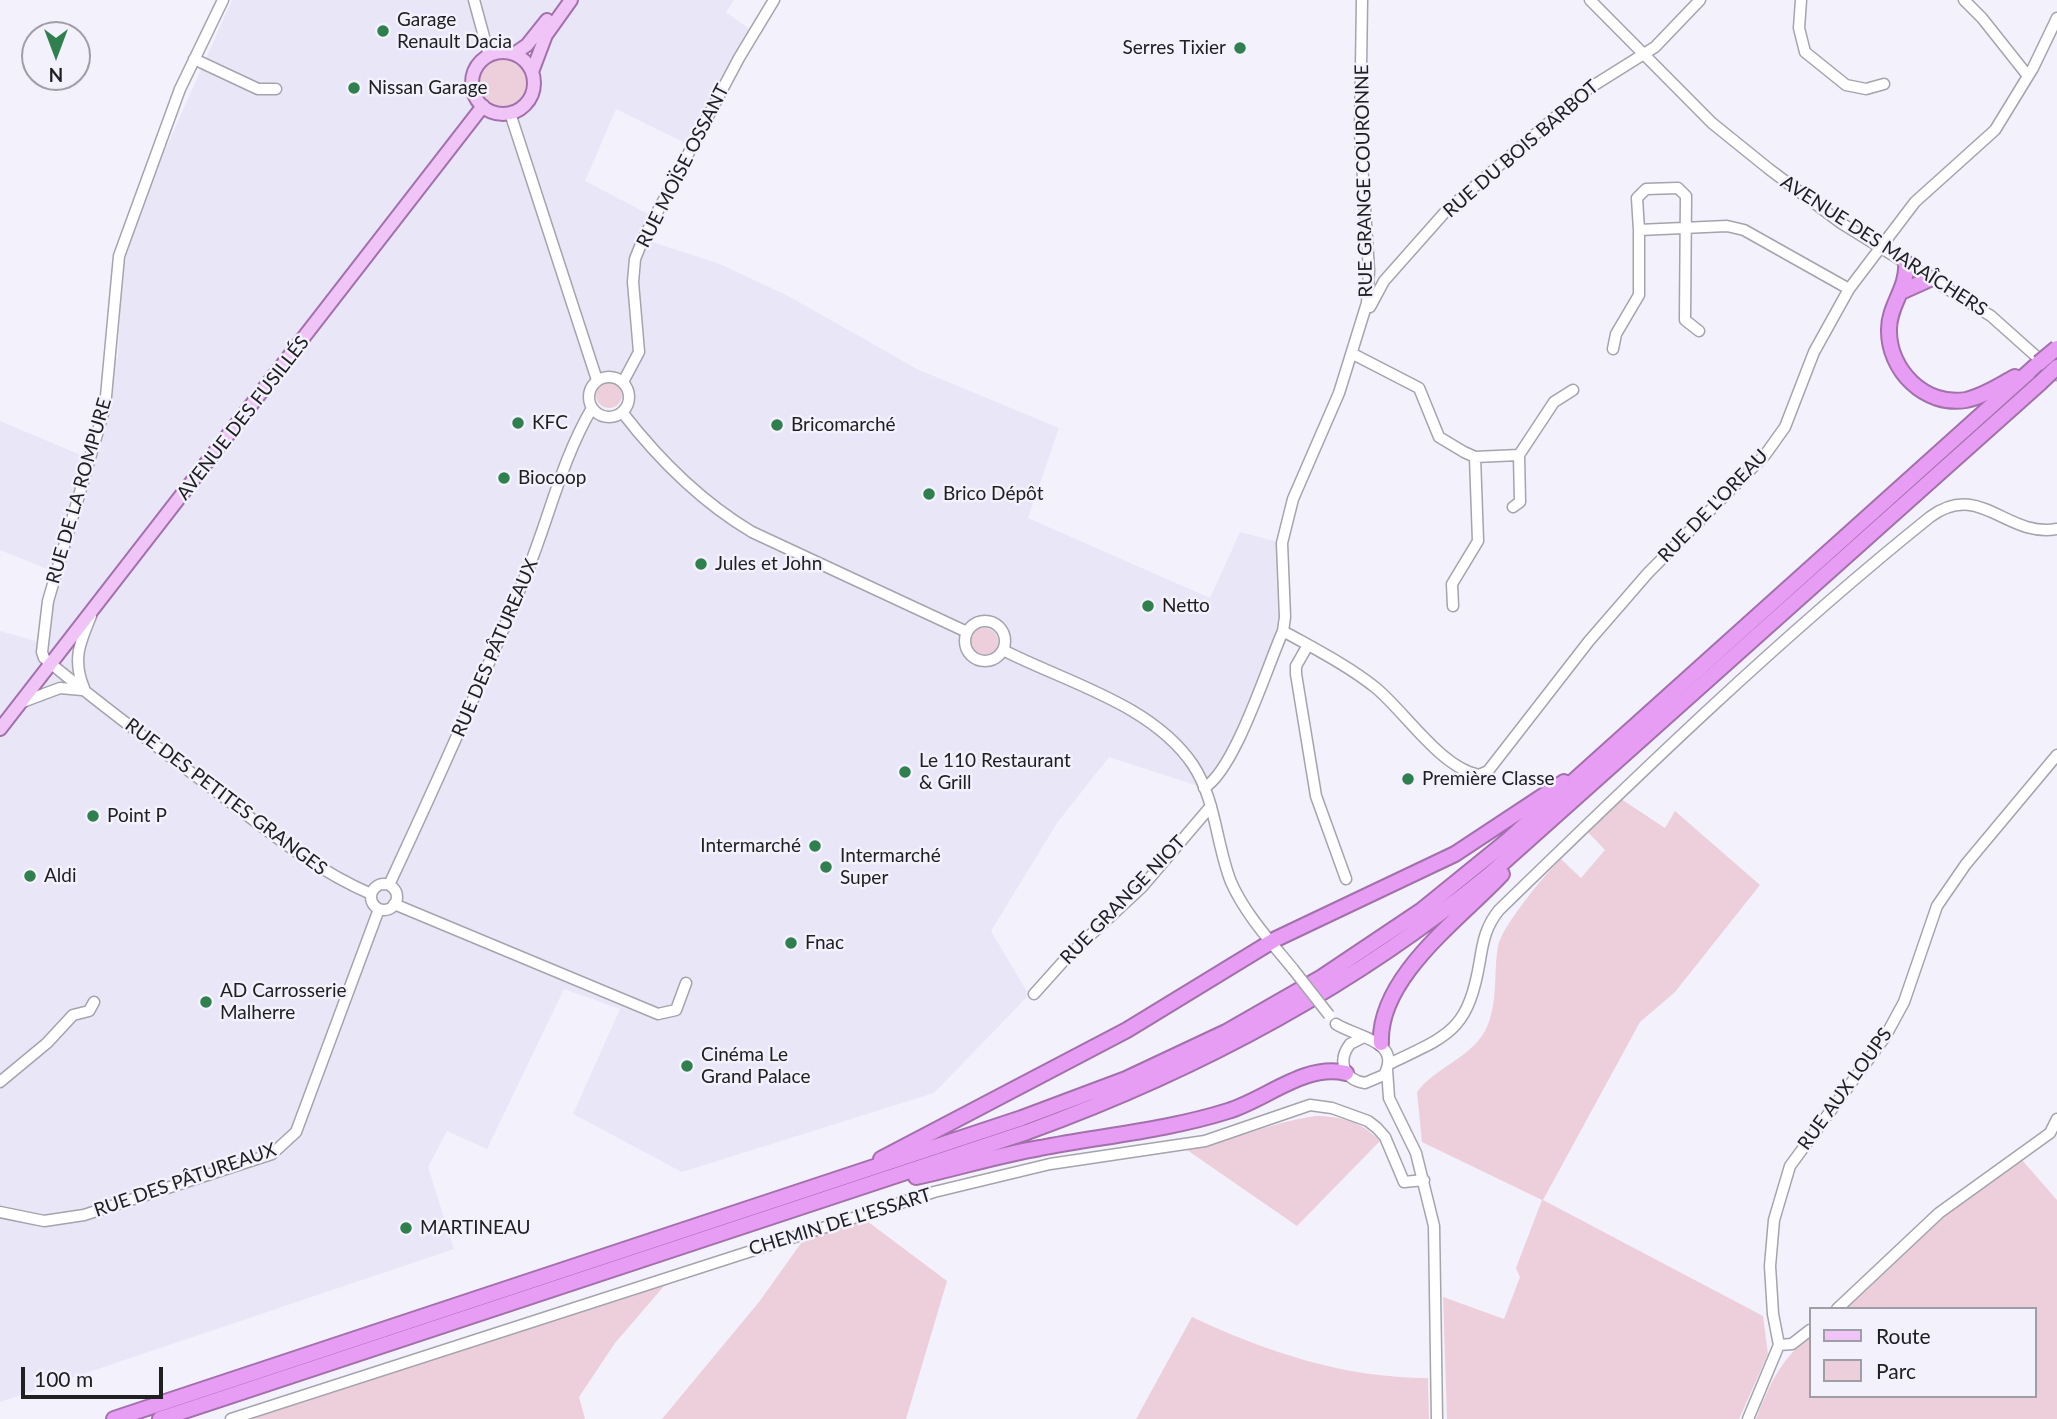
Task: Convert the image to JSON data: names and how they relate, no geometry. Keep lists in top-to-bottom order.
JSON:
{
  "streets": {
    "main road": ["AVENUE DES FUSILLÉS"],
    "street": [
      "RUE DU BOIS BARBOT",
      "RUE MOÏSE OSSANT",
      "RUE GRANGE COURONNE",
      "AVENUE DES MARAÎCHERS",
      "RUE DE LA ROMPURE",
      "RUE DE L'OREAU",
      "RUE DES PÂTUREAUX",
      "RUE DES PETITES GRANGES",
      "RUE GRANGE NIOT",
      "RUE AUX LOUPS",
      "CHEMIN DE L'ESSART"
    ]
  },
  "crossings": [
    ["RUE DU BOIS BARBOT", "RUE GRANGE COURONNE"],
    ["RUE DU BOIS BARBOT", "AVENUE DES MARAÎCHERS"],
    ["RUE MOÏSE OSSANT", "RUE DES PÂTUREAUX"],
    ["RUE GRANGE COURONNE", "RUE DE L'OREAU"],
    ["AVENUE DES MARAÎCHERS", "RUE DE L'OREAU"],
    ["AVENUE DES FUSILLÉS", "RUE DE LA ROMPURE"],
    ["AVENUE DES FUSILLÉS", "RUE DES PETITES GRANGES"],
    ["RUE DE LA ROMPURE", "RUE DES PETITES GRANGES"],
    ["RUE DES PÂTUREAUX", "RUE DES PETITES GRANGES"]
  ],
  "places": [
    "Garage Renault Dacia",
    "Serres Tixier",
    "Nissan Garage",
    "KFC",
    "Bricomarché",
    "Biocoop",
    "Brico Dépôt",
    "Jules et John",
    "Netto",
    "Le 110 Restaurant & Grill",
    "Première Classe",
    "Point P",
    "Intermarché",
    "Intermarché Super",
    "Aldi",
    "Fnac",
    "AD Carrosserie Malherre",
    "Cinéma Le Grand Palace",
    "MARTINEAU"
  ],
  "legend": ["Route", "Parc"],
  "scale_bar": "100 m",
  "north": "bottom"
}
